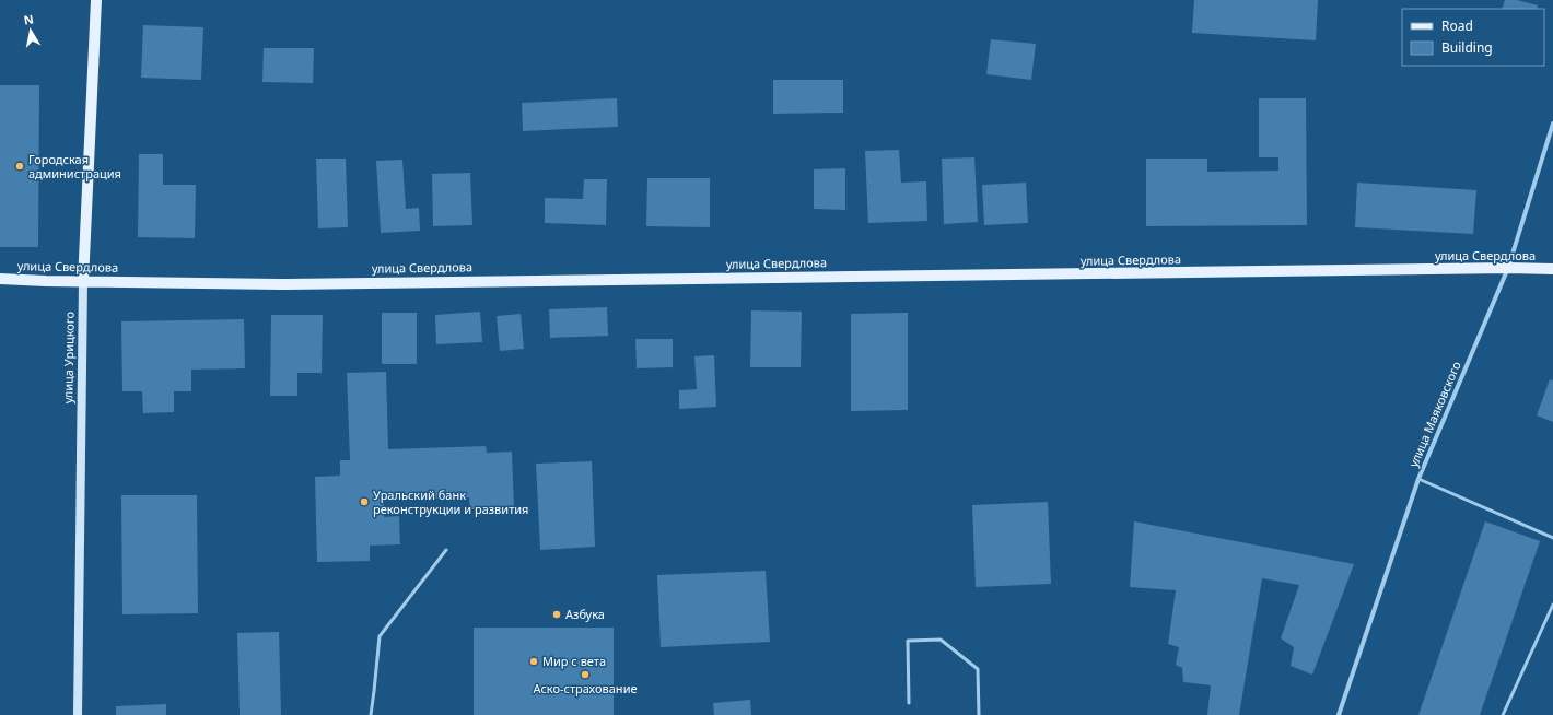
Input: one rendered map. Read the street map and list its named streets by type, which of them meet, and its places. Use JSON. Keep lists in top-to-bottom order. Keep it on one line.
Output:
{"streets":{"main road":["улица Свердлова","улица Урицкого"],"street":["улица Маяковского"]},"crossings":[["улица Свердлова","улица Урицкого"],["улица Свердлова","улица Маяковского"]],"places":["Городская администрация","Уральский банк реконструкции и развития","Азбука","Мир с вета","Аско-страхование"],"legend":["Road","Building"],"north":"top"}
